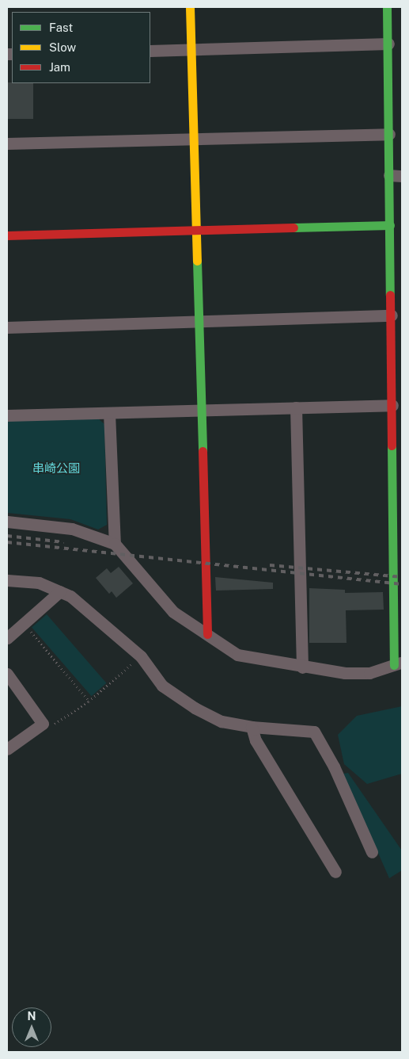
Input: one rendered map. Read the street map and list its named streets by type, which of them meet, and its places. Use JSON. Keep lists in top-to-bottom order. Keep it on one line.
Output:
{"parks":["串崎公園"],"legend":["Fast","Slow","Jam"],"north":"top"}
